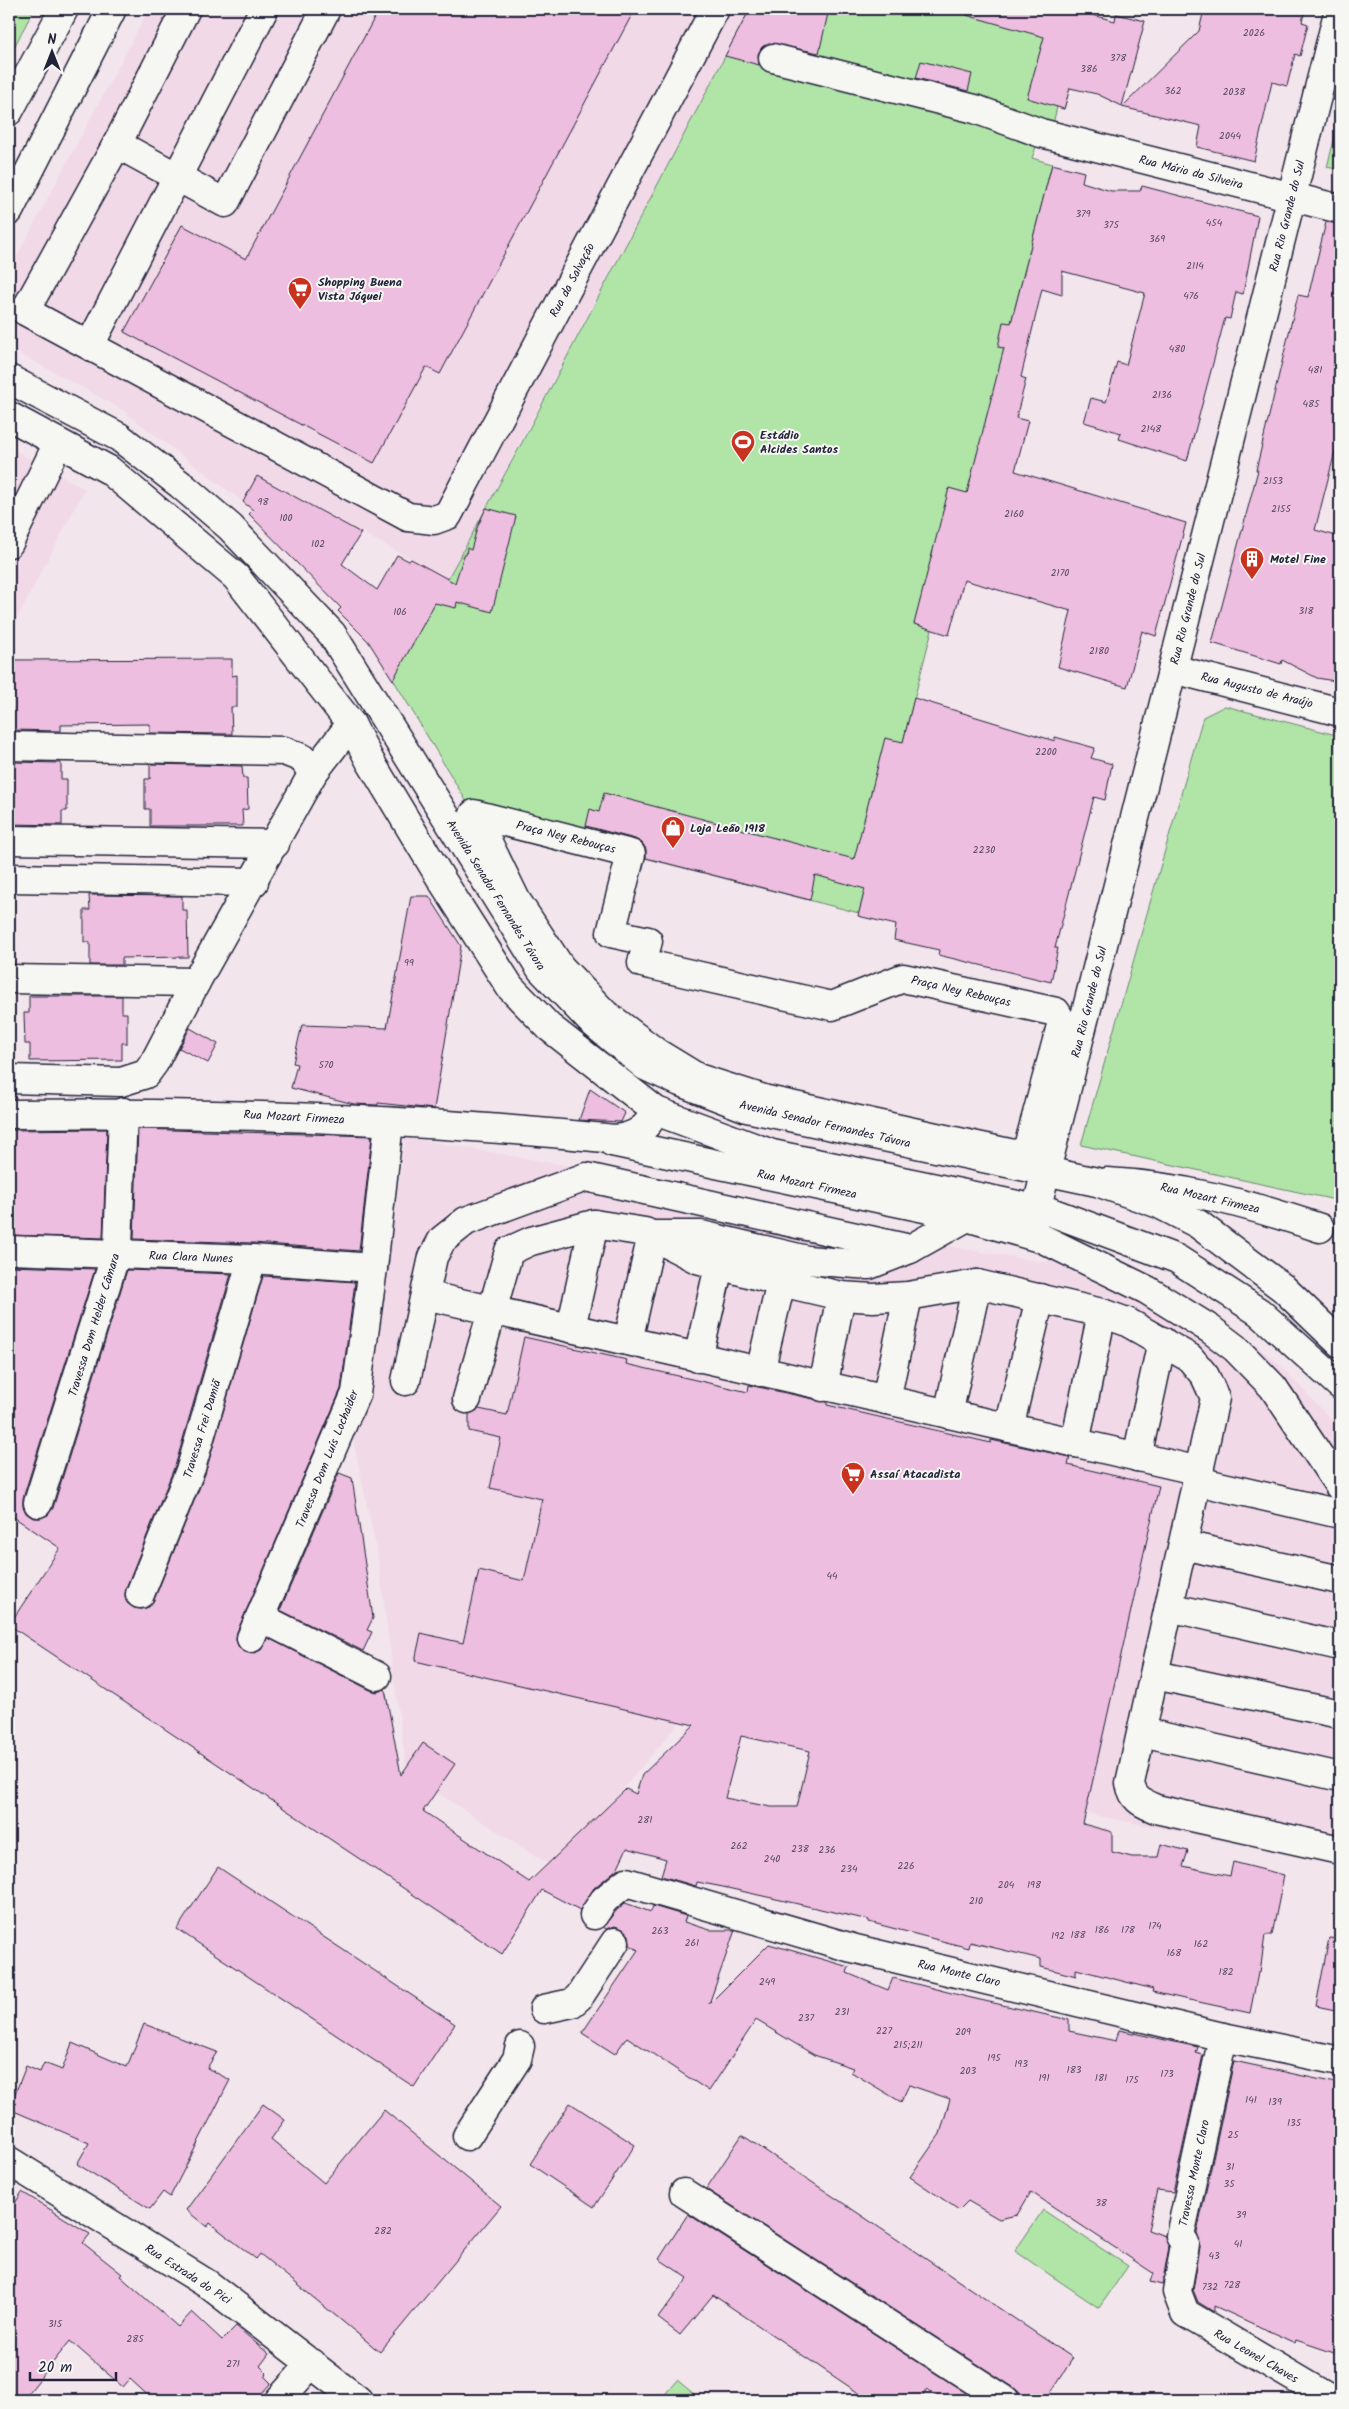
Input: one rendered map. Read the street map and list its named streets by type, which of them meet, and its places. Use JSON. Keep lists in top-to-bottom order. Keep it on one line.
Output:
{"streets":{"street":["Rua Mário da Silveira","Rua Rio Grande do Sul","Rua da Salvação","Rua Augusto de Araújo","Praça Ney Rebouças","Avenida Senador Fernandes Távora","Rua Mozart Firmeza","Rua Clara Nunes","Travessa Dom Helder Câmara","Travessa Frei Damiã","Travessa Dom Luís Lochaider","Rua Monte Claro","Travessa Monte Claro","Rua Estrada do Pici","Rua Leonel Chaves"]},"crossings":[["Rua Mário da Silveira","Rua Rio Grande do Sul"],["Rua Rio Grande do Sul","Rua Augusto de Araújo"],["Rua Rio Grande do Sul","Avenida Senador Fernandes Távora"],["Rua Rio Grande do Sul","Rua Mozart Firmeza"],["Avenida Senador Fernandes Távora","Rua Mozart Firmeza"],["Rua Mozart Firmeza","Travessa Dom Helder Câmara"],["Rua Mozart Firmeza","Travessa Dom Luís Lochaider"],["Rua Clara Nunes","Travessa Dom Helder Câmara"],["Rua Clara Nunes","Travessa Frei Damiã"],["Rua Clara Nunes","Travessa Dom Luís Lochaider"],["Rua Monte Claro","Travessa Monte Claro"],["Travessa Monte Claro","Rua Leonel Chaves"]],"places":{"supermarket":["Shopping Buena Vista Jóquei","Assaí Atacadista"],"sports":["Estádio Alcides Santos"],"building":["Motel Fine"],"shop":["Loja Leão 1918"]},"house_numbers":["2026","378","386","362","2038","2044","379","454","375","369","2114","476","480","481","2136","485","2148","2153","98","2155","2160","100","102","2170","318","106","2180","2200","2230","99","570","44","281","262","238","236","240","226","234","204","198","210","174","186","178","263","188","192","261","162","168","182","249","231","237","227","209","215;211","195","193","183","203","173","191","181","175","141","139","135","25","31","35","38","39","282","41","43","728","732","315","285","271"],"scale_bar":"20 m","north":"top"}
